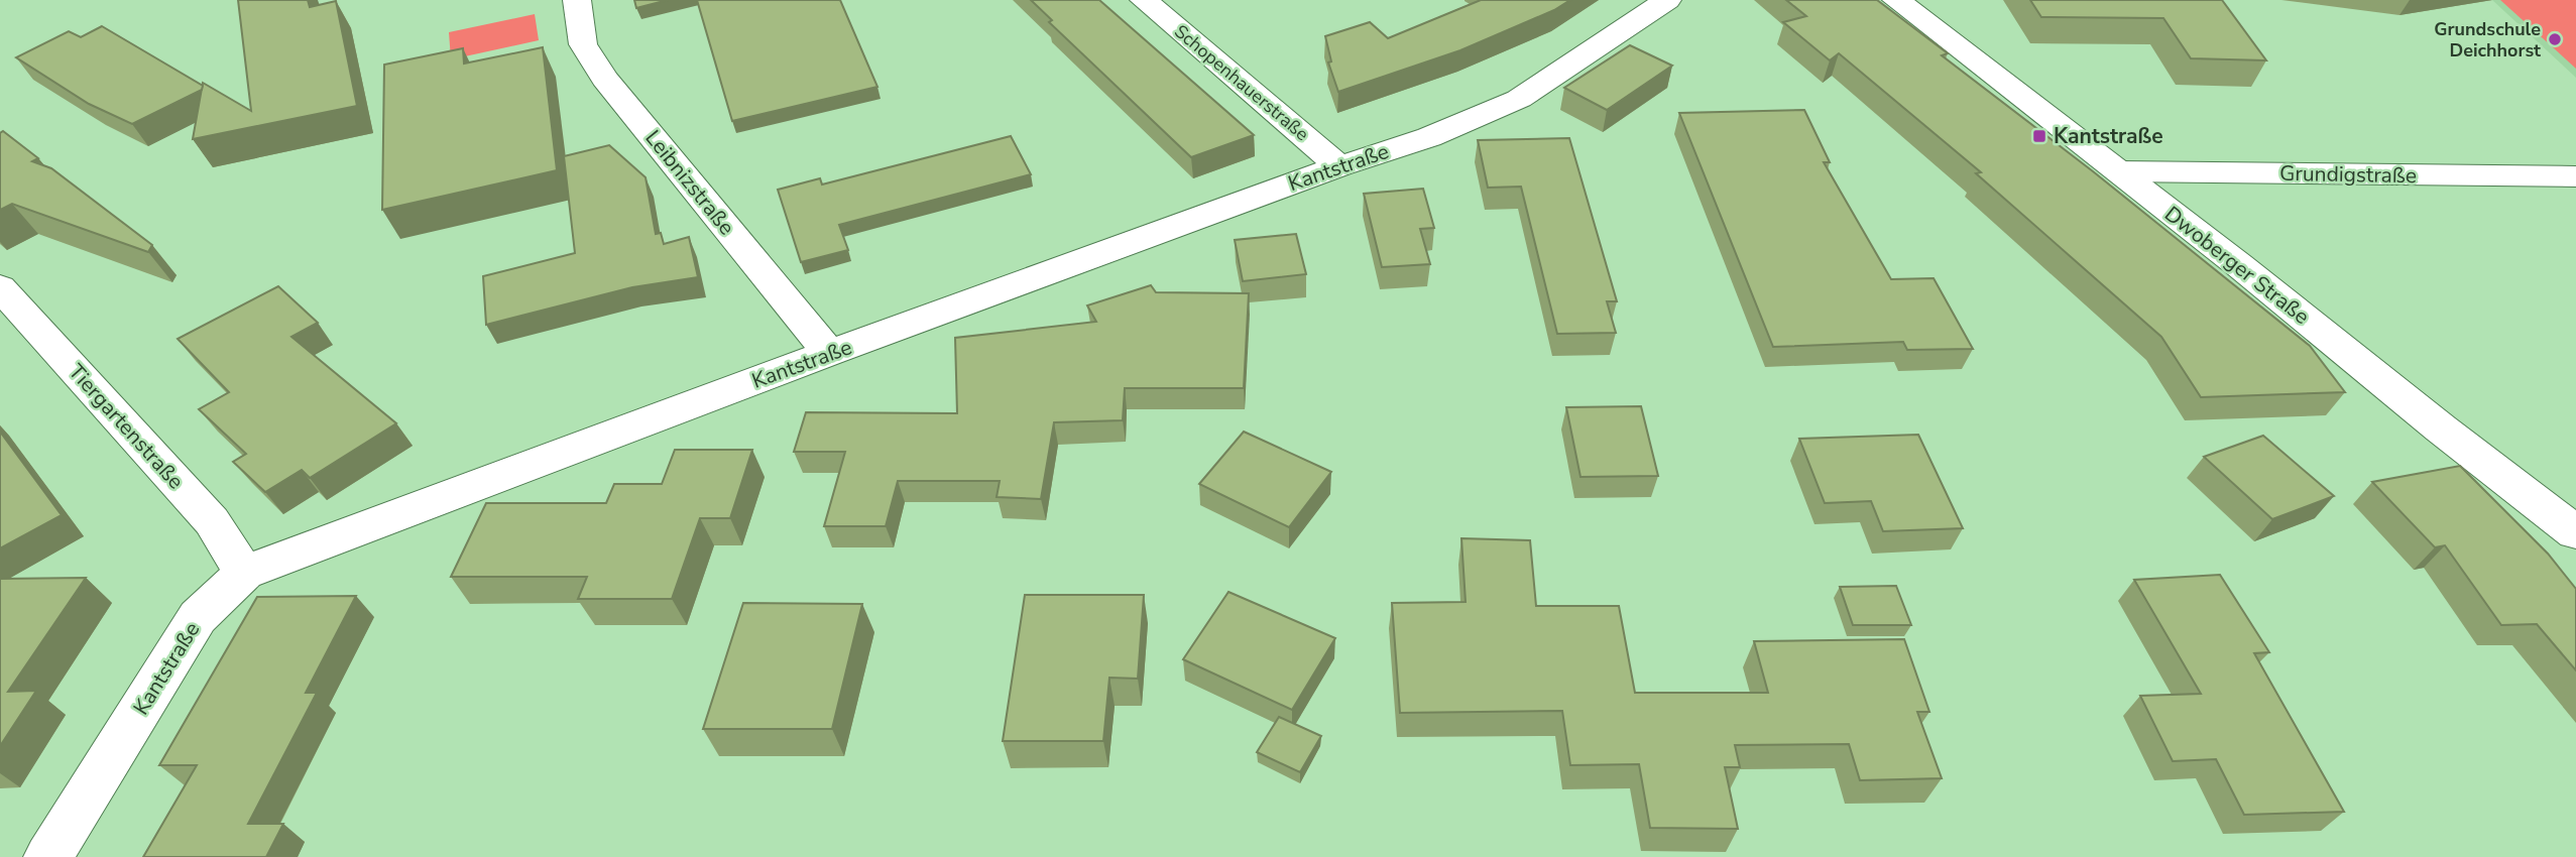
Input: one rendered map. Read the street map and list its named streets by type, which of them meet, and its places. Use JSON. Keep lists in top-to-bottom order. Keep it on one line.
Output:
{"streets":{"street":["Schopenhauerstraße","Kantstraße","Grundigstraße","Leibnizstraße","Dwoberger Straße","Tiergartenstraße"]},"crossings":[["Schopenhauerstraße","Kantstraße"],["Kantstraße","Leibnizstraße"],["Kantstraße","Tiergartenstraße"],["Grundigstraße","Dwoberger Straße"]],"places":{"other":["Grundschule Deichhorst"],"transit":["Kantstraße"]}}
